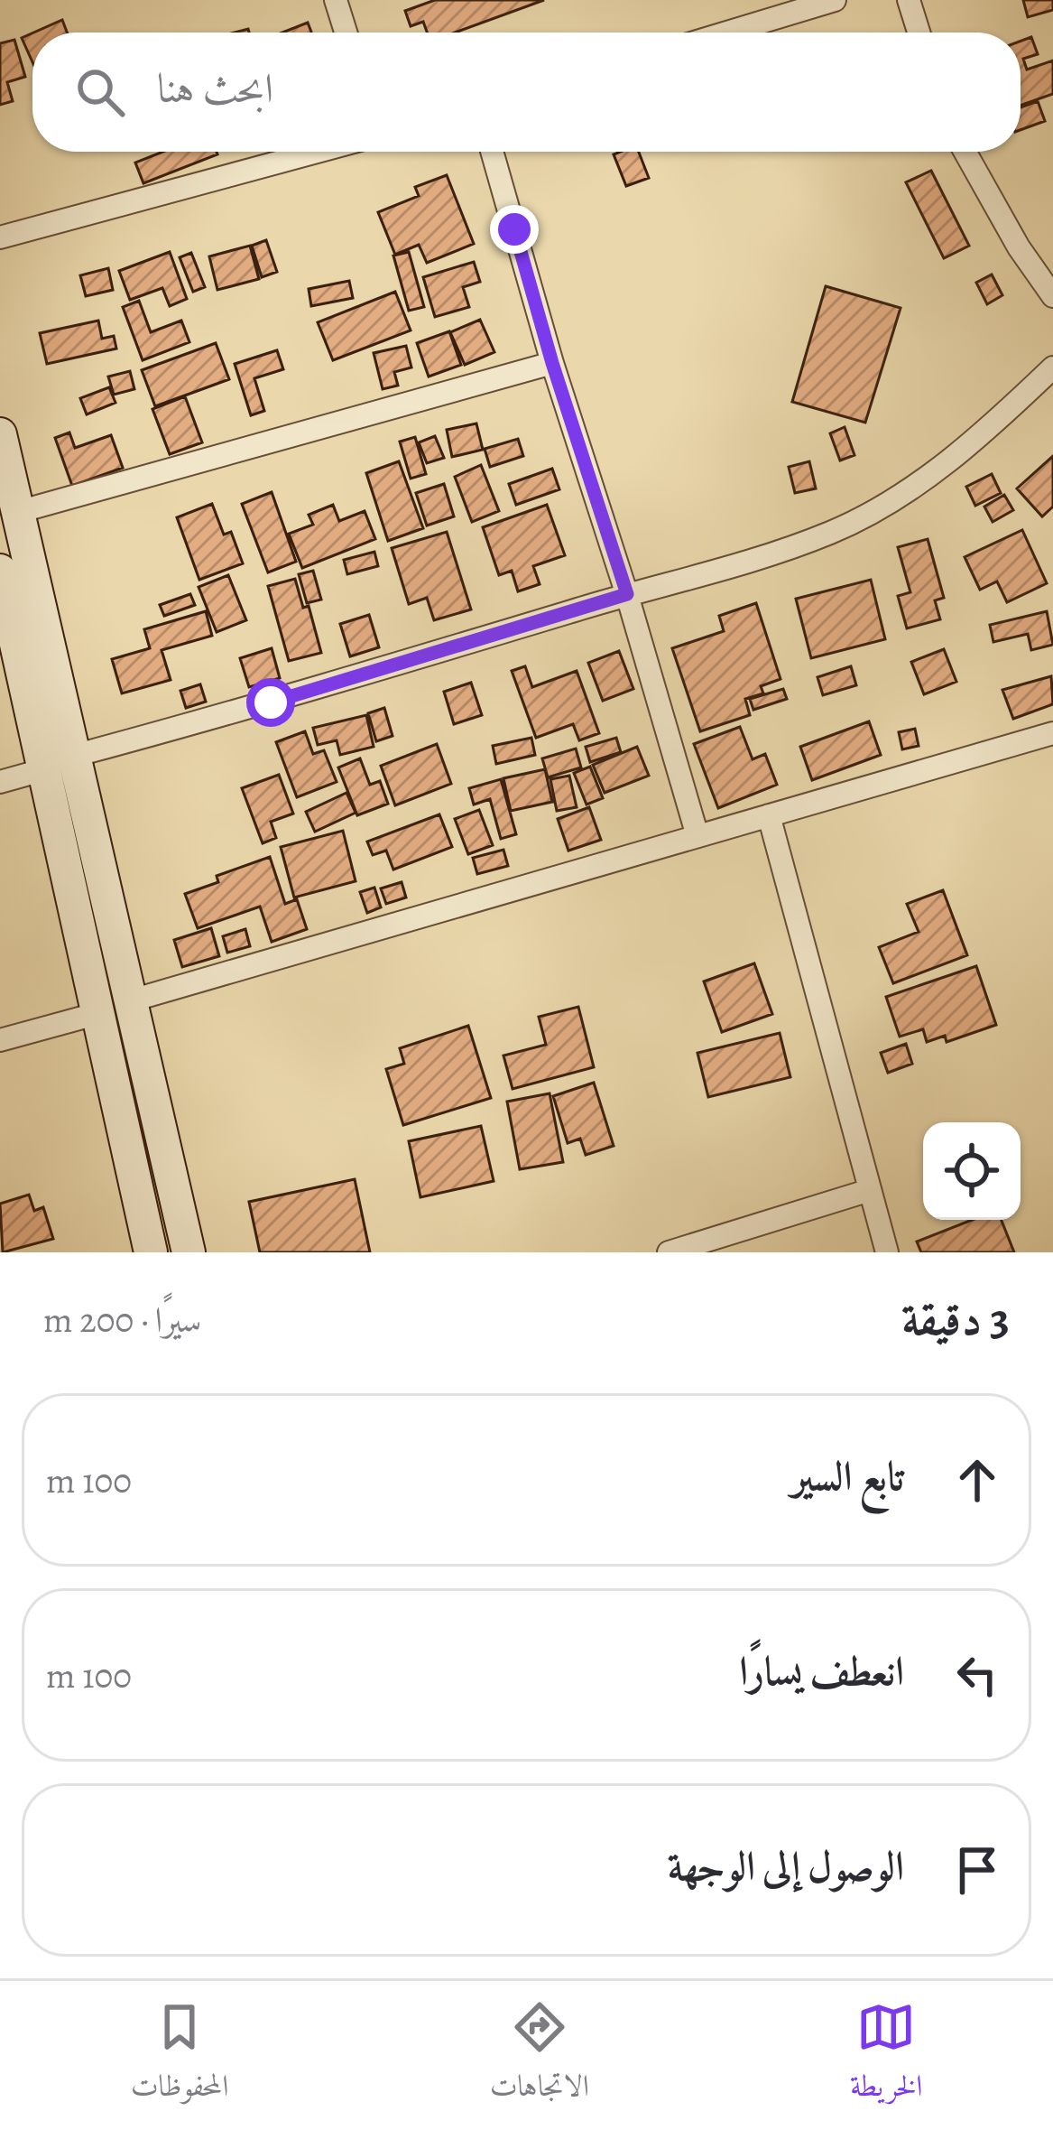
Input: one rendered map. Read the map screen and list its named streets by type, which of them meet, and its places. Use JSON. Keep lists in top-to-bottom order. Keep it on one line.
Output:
{"page":{"search":"ابحث هنا","heading":["3 دقيقة","سيرًا · 200 m"],"list":[["تابع السير","100 m"],["انعطف يسارًا","100 m"],"الوصول إلى الوجهة"],"nav":["الخريطة","الاتجاهات","المحفوظات"]}}
